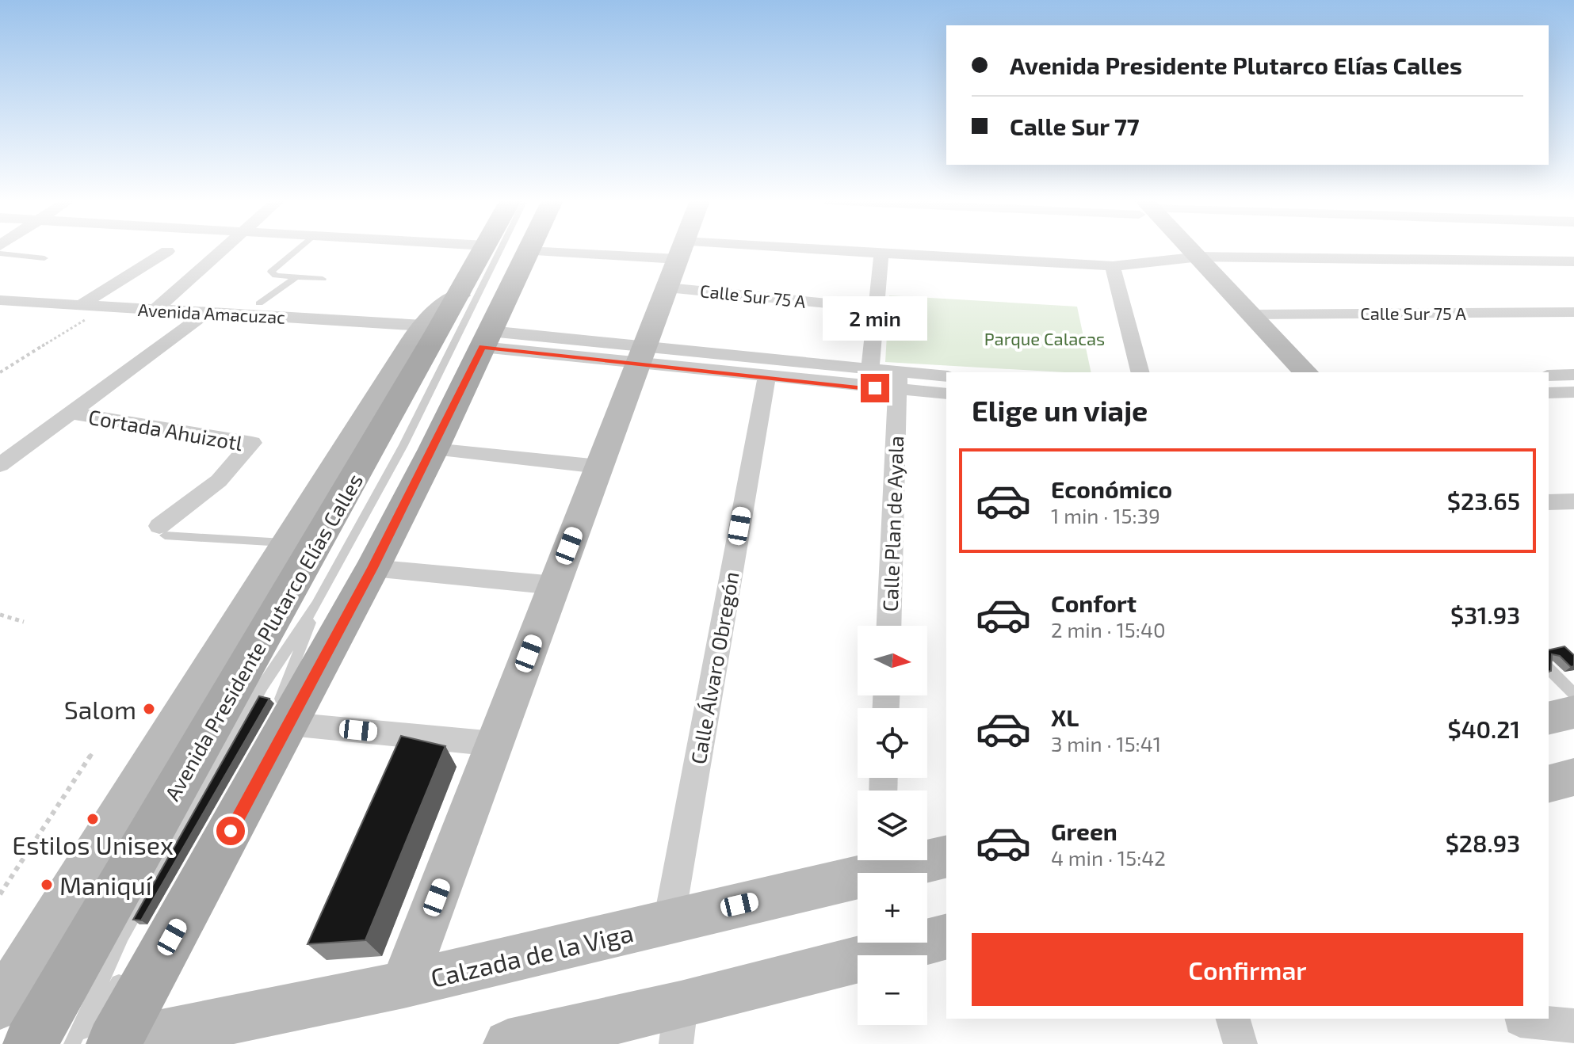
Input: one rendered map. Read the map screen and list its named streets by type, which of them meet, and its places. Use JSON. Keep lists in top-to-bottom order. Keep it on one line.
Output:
{"streets":{"main road":["Avenida Presidente Plutarco Elías Calles"],"street":["Calle Sur 75 A","Avenida Amacuzac","Cortada Ahuizotl","Calle Plan de Ayala","Calle Álvaro Obregón","Calzada de la Viga"]},"crossings":[["Avenida Amacuzac","Avenida Presidente Plutarco Elías Calles"],["Calle Álvaro Obregón","Calzada de la Viga"]],"parks":["Parque Calacas"],"places":["Salom","Estilos Unisex","Maniquí"],"north":"right","page":{"banner":["Avenida Presidente Plutarco Elías Calles","Calle Sur 77"],"bubble":"2 min","heading":"Elige un viaje","list":[{"name":"Económico","note":"1 min · 15:39","value":"$23.65"},{"name":"Confort","note":"2 min · 15:40","value":"$31.93"},{"name":"XL","note":"3 min · 15:41","value":"$40.21"},{"name":"Green","note":"4 min · 15:42","value":"$28.93"}],"map_buttons":["+","−"],"buttons":"Confirmar"}}
